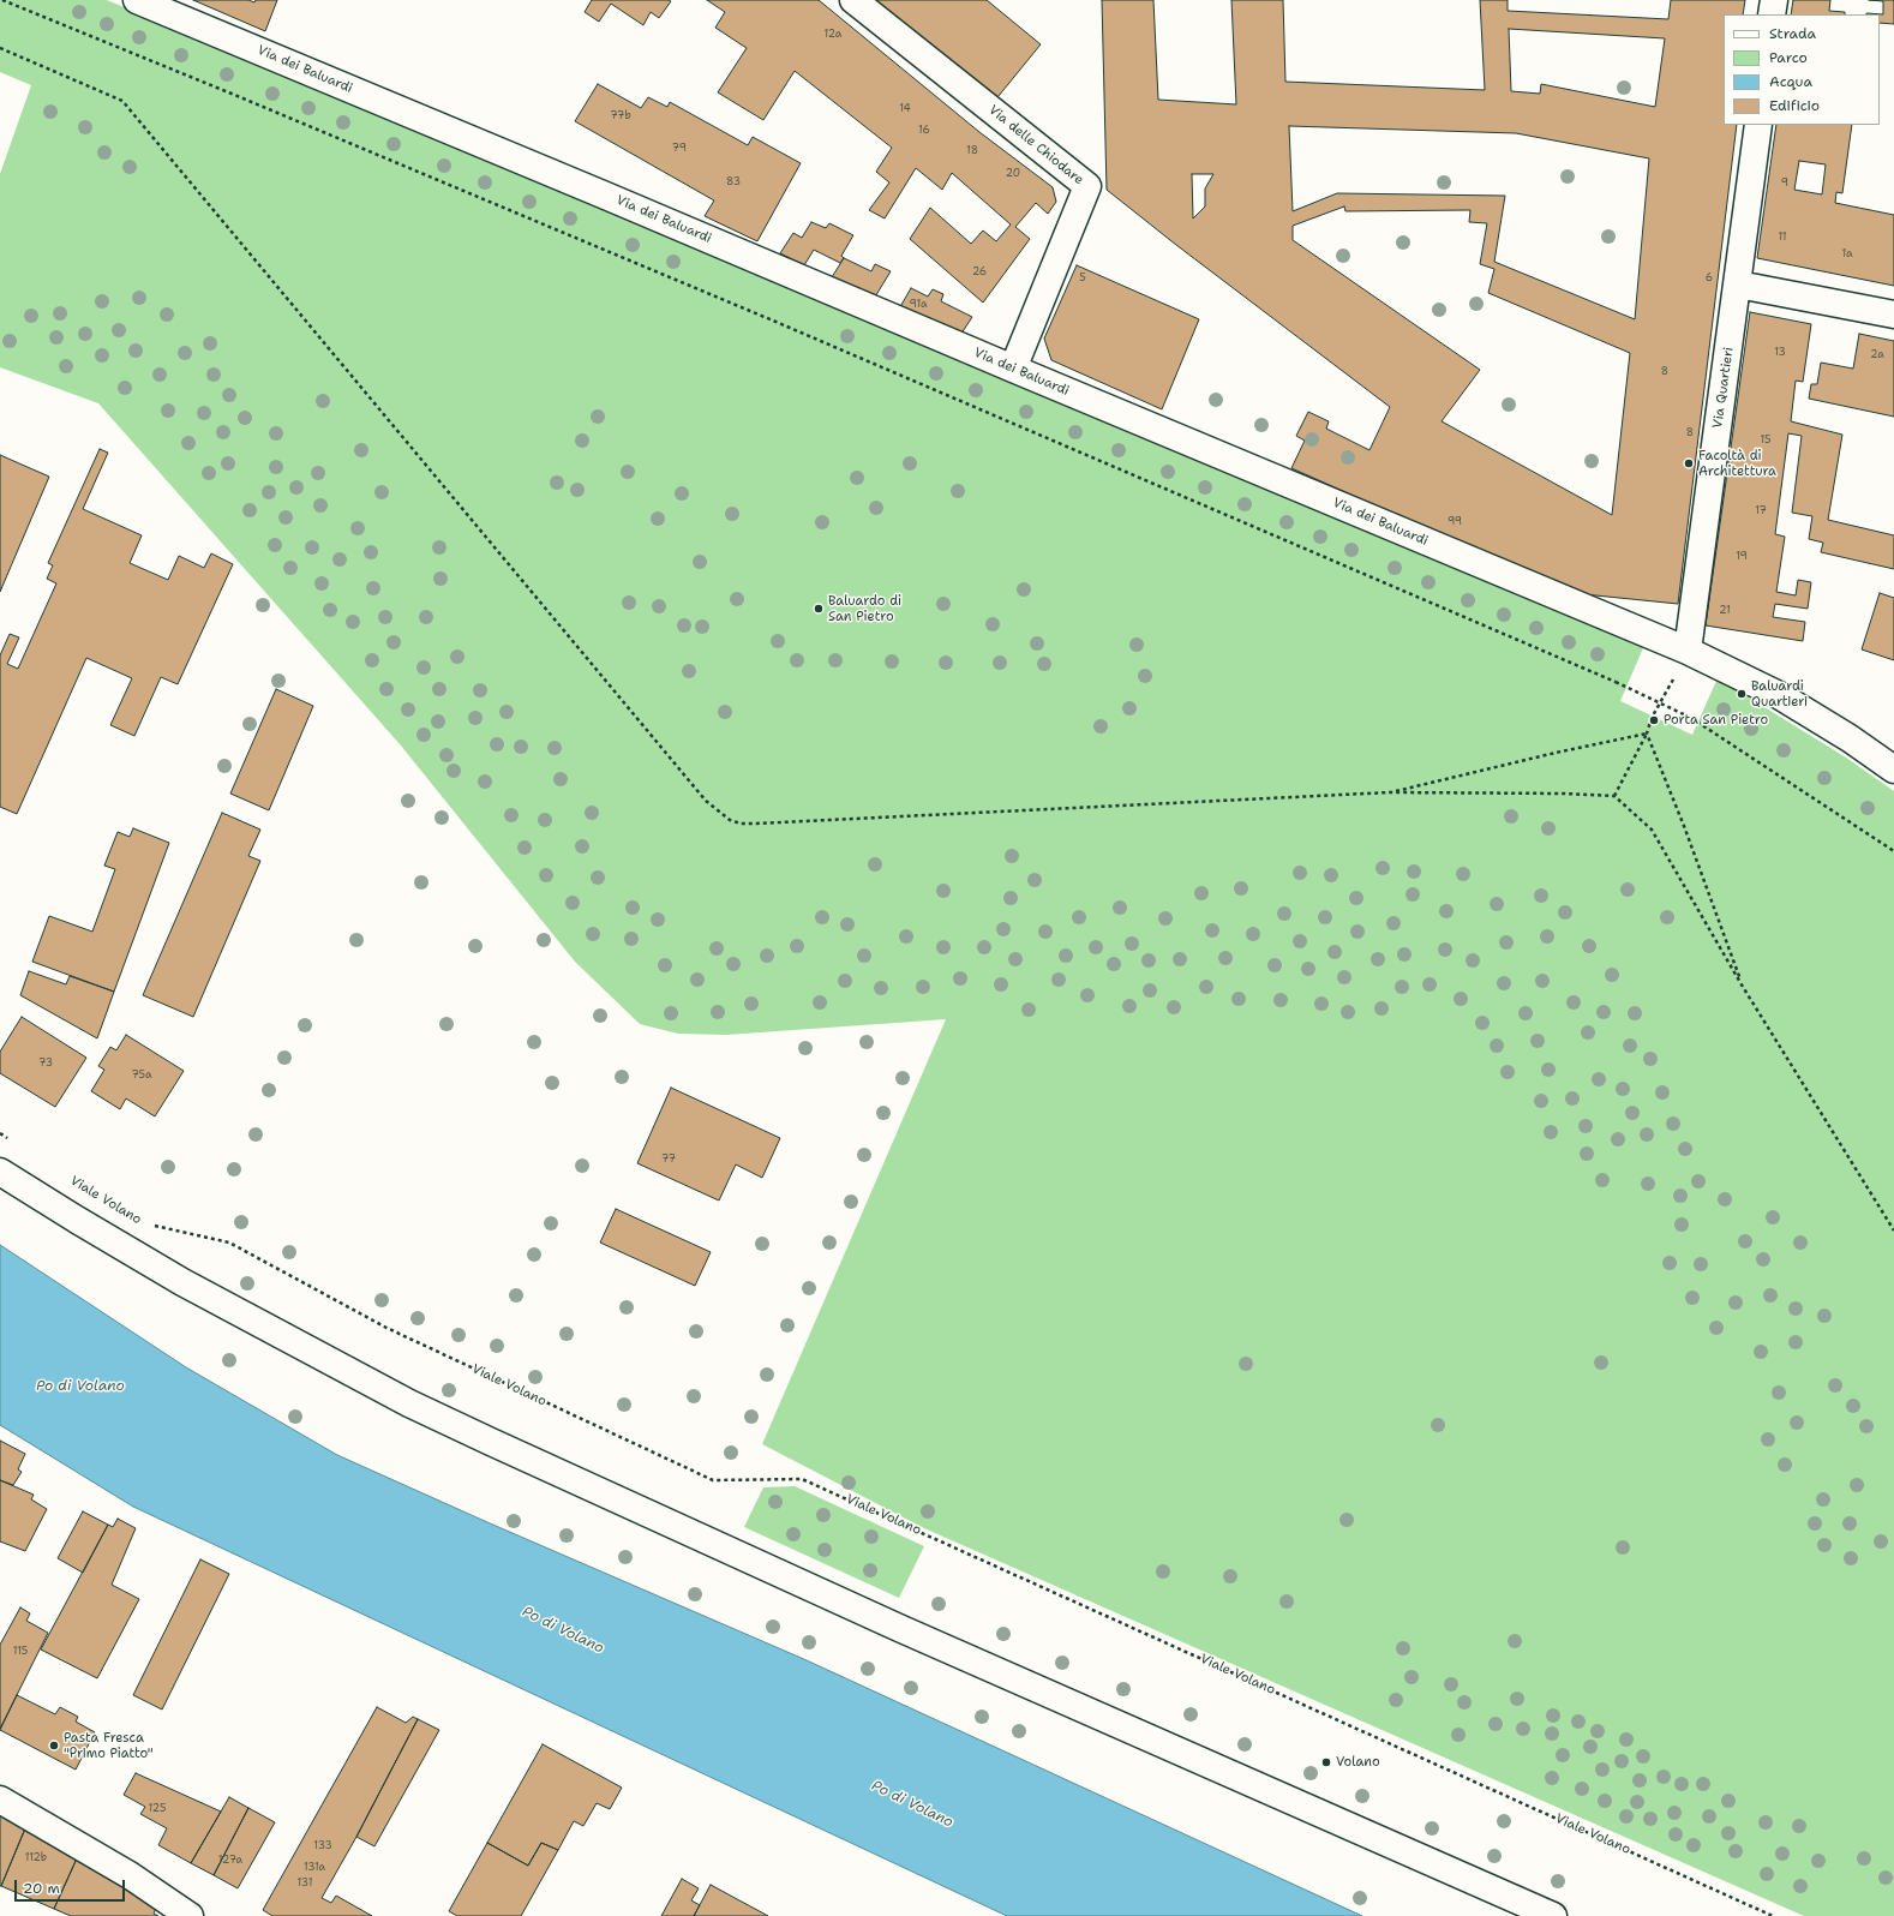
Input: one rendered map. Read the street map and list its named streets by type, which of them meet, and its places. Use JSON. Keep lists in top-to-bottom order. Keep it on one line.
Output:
{"streets":{"street":["Via dei Baluardi","Via delle Chiodare","Via Quartieri"],"path":["Viale Volano"]},"crossings":[["Via dei Baluardi","Via delle Chiodare"],["Via dei Baluardi","Via Quartieri"]],"water":["Po di Volano"],"places":["Facoltà di Architettura","Baluardo di San Pietro","Baluardi Quartieri","Porta San Pietro","Pasta Fresca \"Primo Piatto\"","Volano"],"house_numbers":["12a","14","77b","16","79","18","20","83","9","11","1a","26","5","6","91a","13","2a","8","8","15","17","99","19","21","73","75a","77","115","125","133","112b","127a","131a","131"],"legend":["Strada","Parco","Acqua","Edificio"],"scale_bar":"20 m"}
